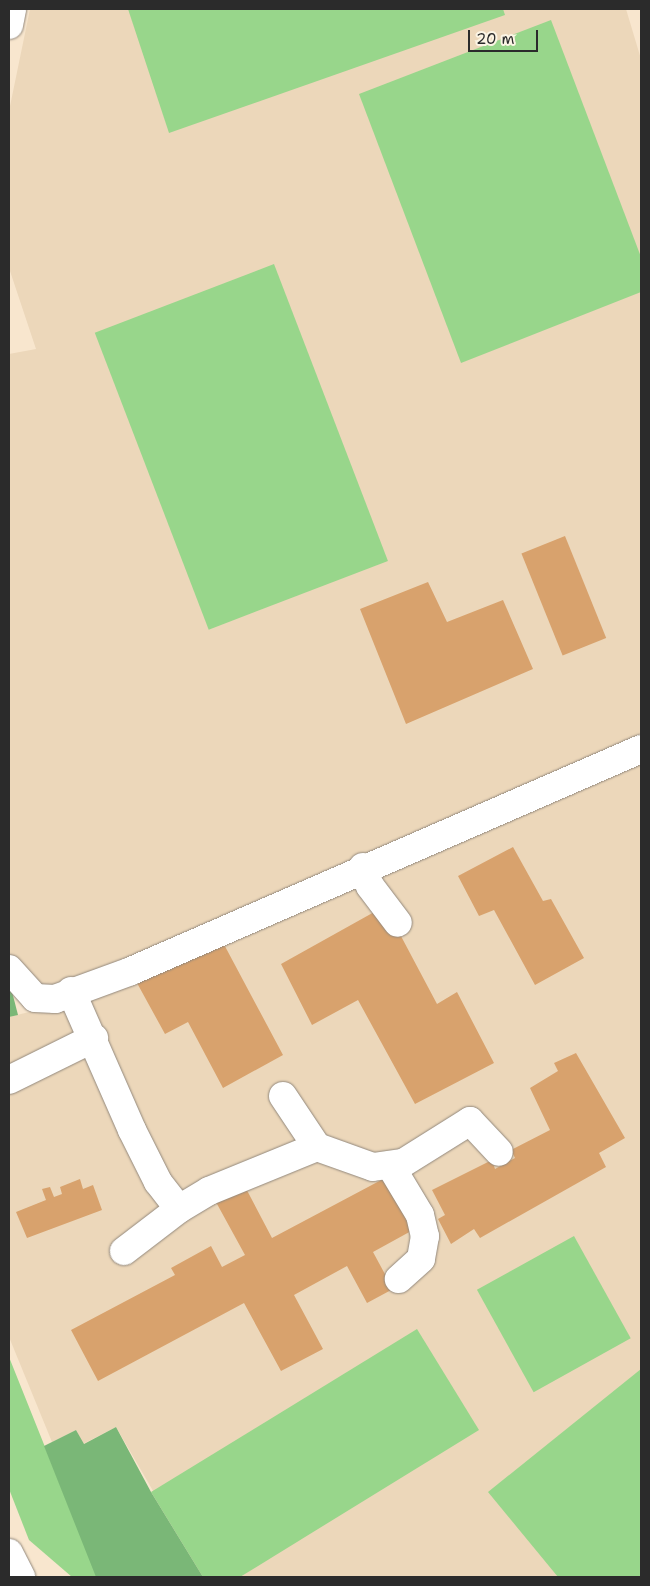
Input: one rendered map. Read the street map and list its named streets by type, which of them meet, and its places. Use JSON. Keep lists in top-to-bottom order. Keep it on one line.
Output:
{"scale_bar":"20 m"}
